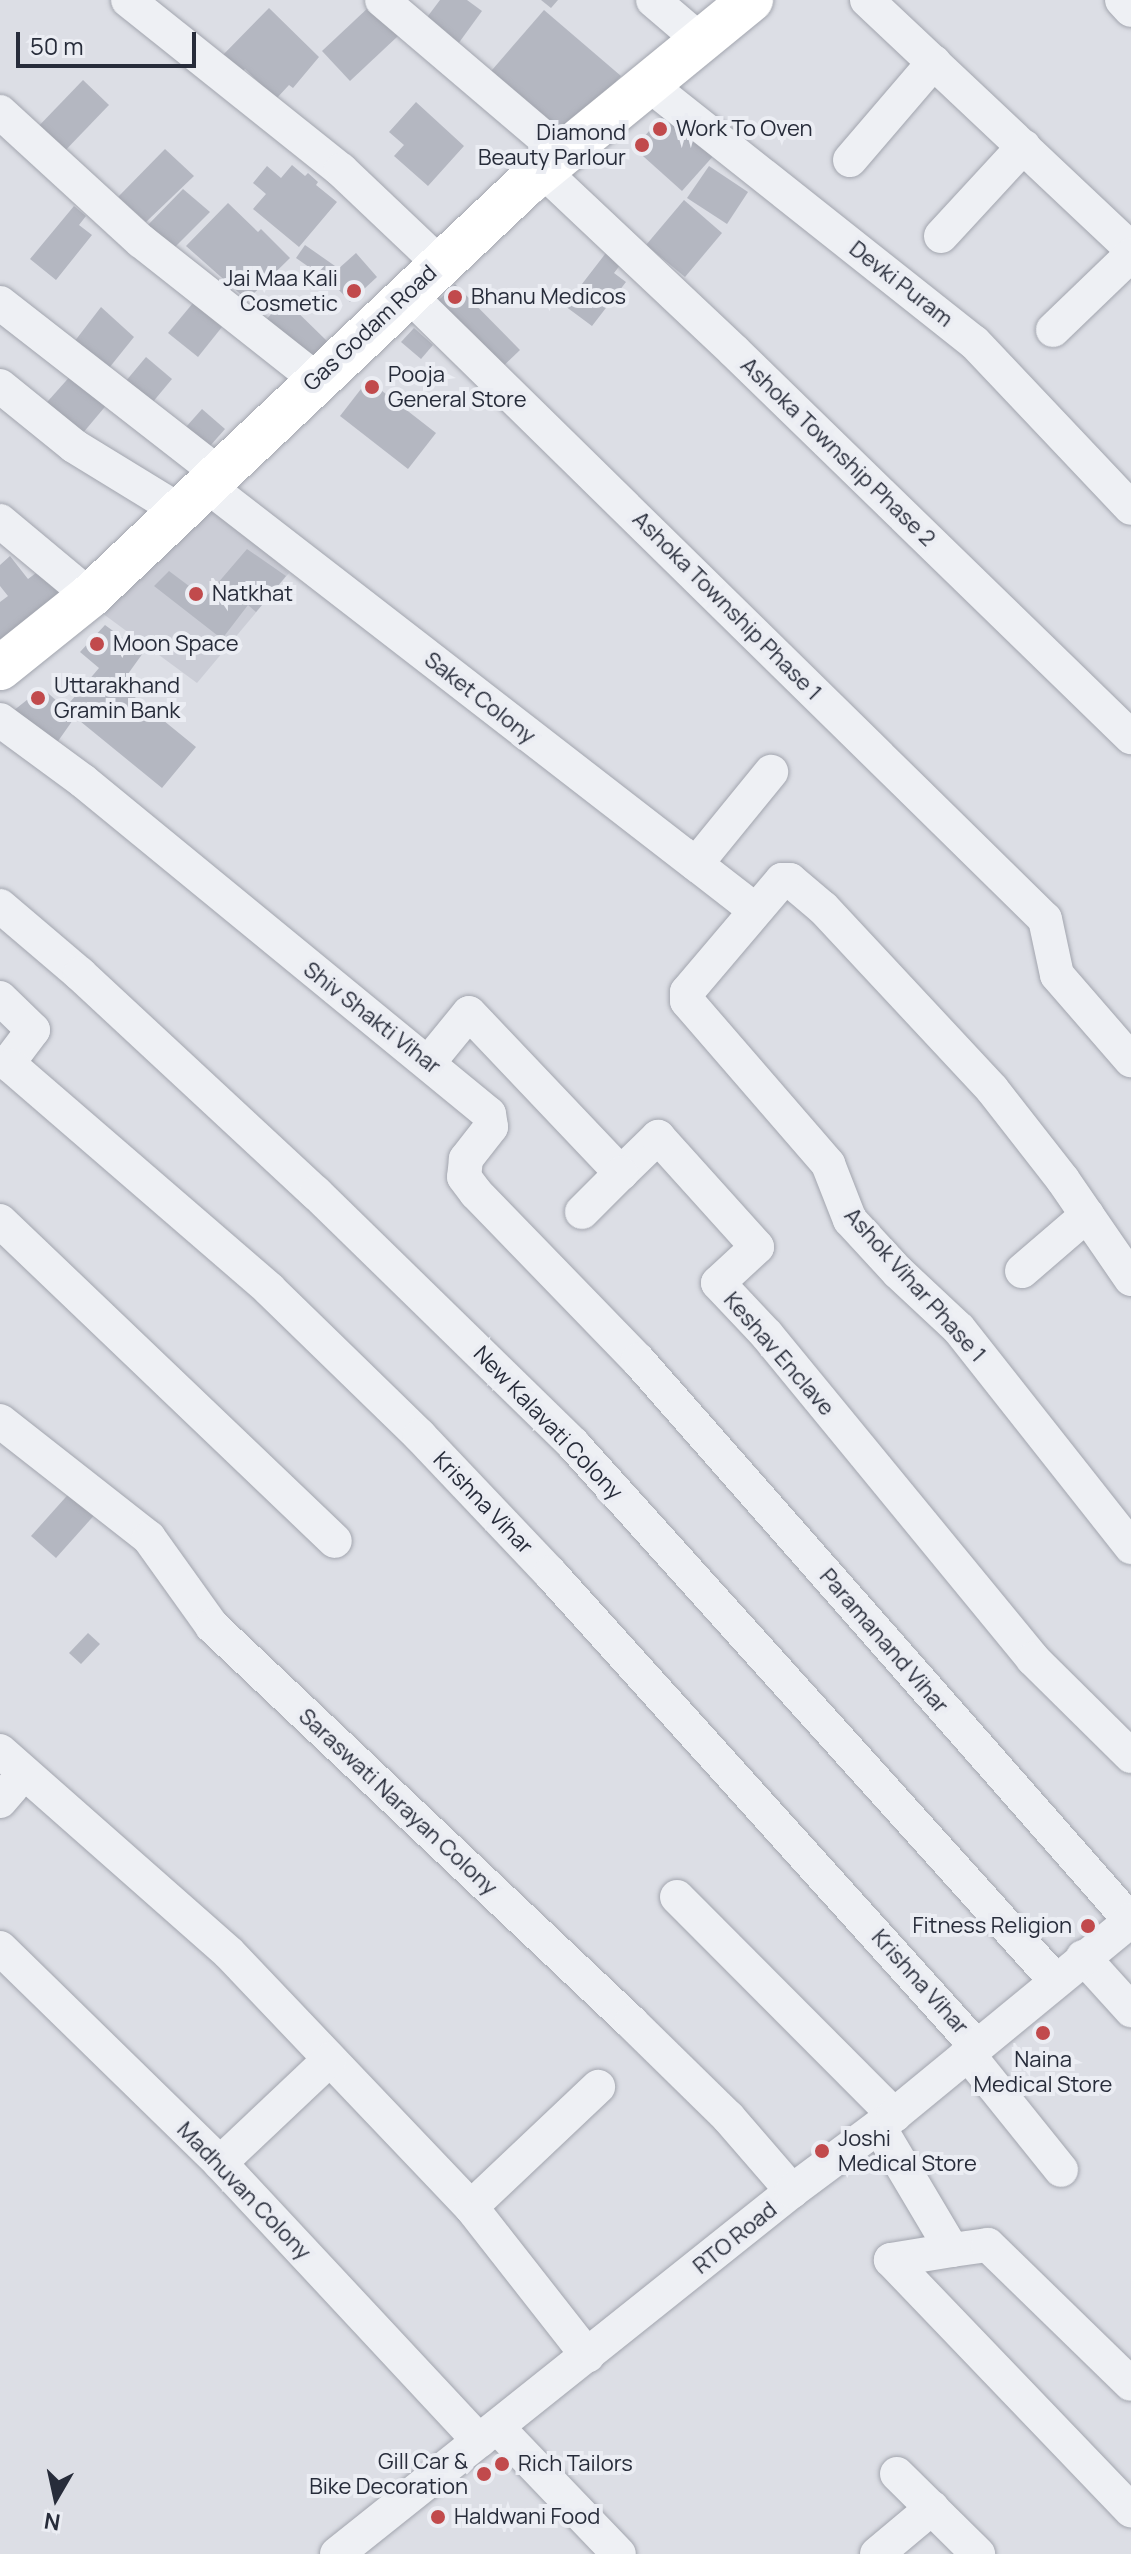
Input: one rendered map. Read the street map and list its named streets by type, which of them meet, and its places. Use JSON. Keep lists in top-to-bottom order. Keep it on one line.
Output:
{"streets":{"main road":["Gas Godam Road"],"street":["Devki Puram","Ashoka Township Phase 2","Ashoka Township Phase 1","Saket Colony","Shiv Shakti Vihar","Ashok Vihar Phase 1","Keshav Enclave","New Kalavati Colony","Krishna Vihar","Paramanand Vihar","Saraswati Narayan Colony","Madhuvan Colony","RTO Road"]},"crossings":[["Devki Puram","Gas Godam Road"],["Gas Godam Road","Ashoka Township Phase 2"],["Gas Godam Road","Ashoka Township Phase 1"],["Gas Godam Road","Saket Colony"],["Saket Colony","Ashok Vihar Phase 1"],["Shiv Shakti Vihar","Paramanand Vihar"],["New Kalavati Colony","RTO Road"],["Krishna Vihar","RTO Road"],["Paramanand Vihar","RTO Road"],["Saraswati Narayan Colony","RTO Road"],["Madhuvan Colony","RTO Road"]],"places":["Work To Oven","Diamond Beauty Parlour","Jai Maa Kali Cosmetic","Bhanu Medicos","Pooja General Store","Natkhat","Moon Space","Uttarakhand Gramin Bank","Fitness Religion","Naina Medical Store","Joshi Medical Store","Rich Tailors","Gill Car & Bike Decoration","Haldwani Food"],"scale_bar":"50 m","north":"bottom"}
